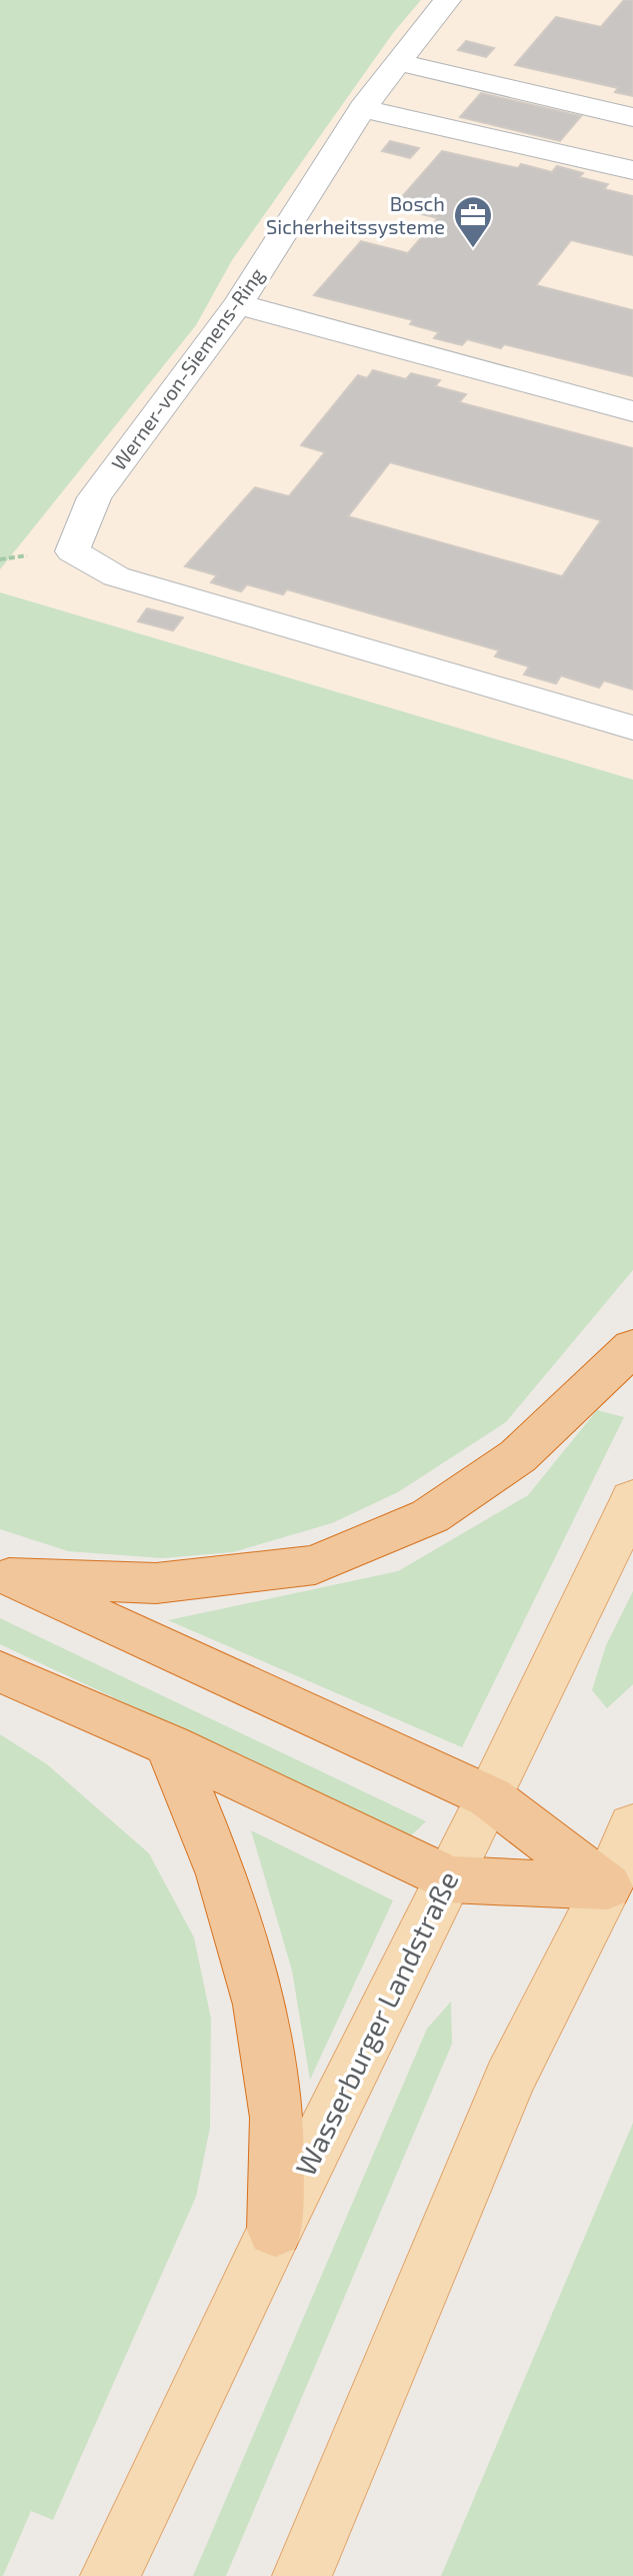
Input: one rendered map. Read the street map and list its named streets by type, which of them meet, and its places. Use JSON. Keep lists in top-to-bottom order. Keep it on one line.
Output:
{"streets":{"main road":["Wasserburger Landstraße"],"street":["Werner-von-Siemens-Ring"]},"places":{"office":["Bosch Sicherheitssysteme"]}}
